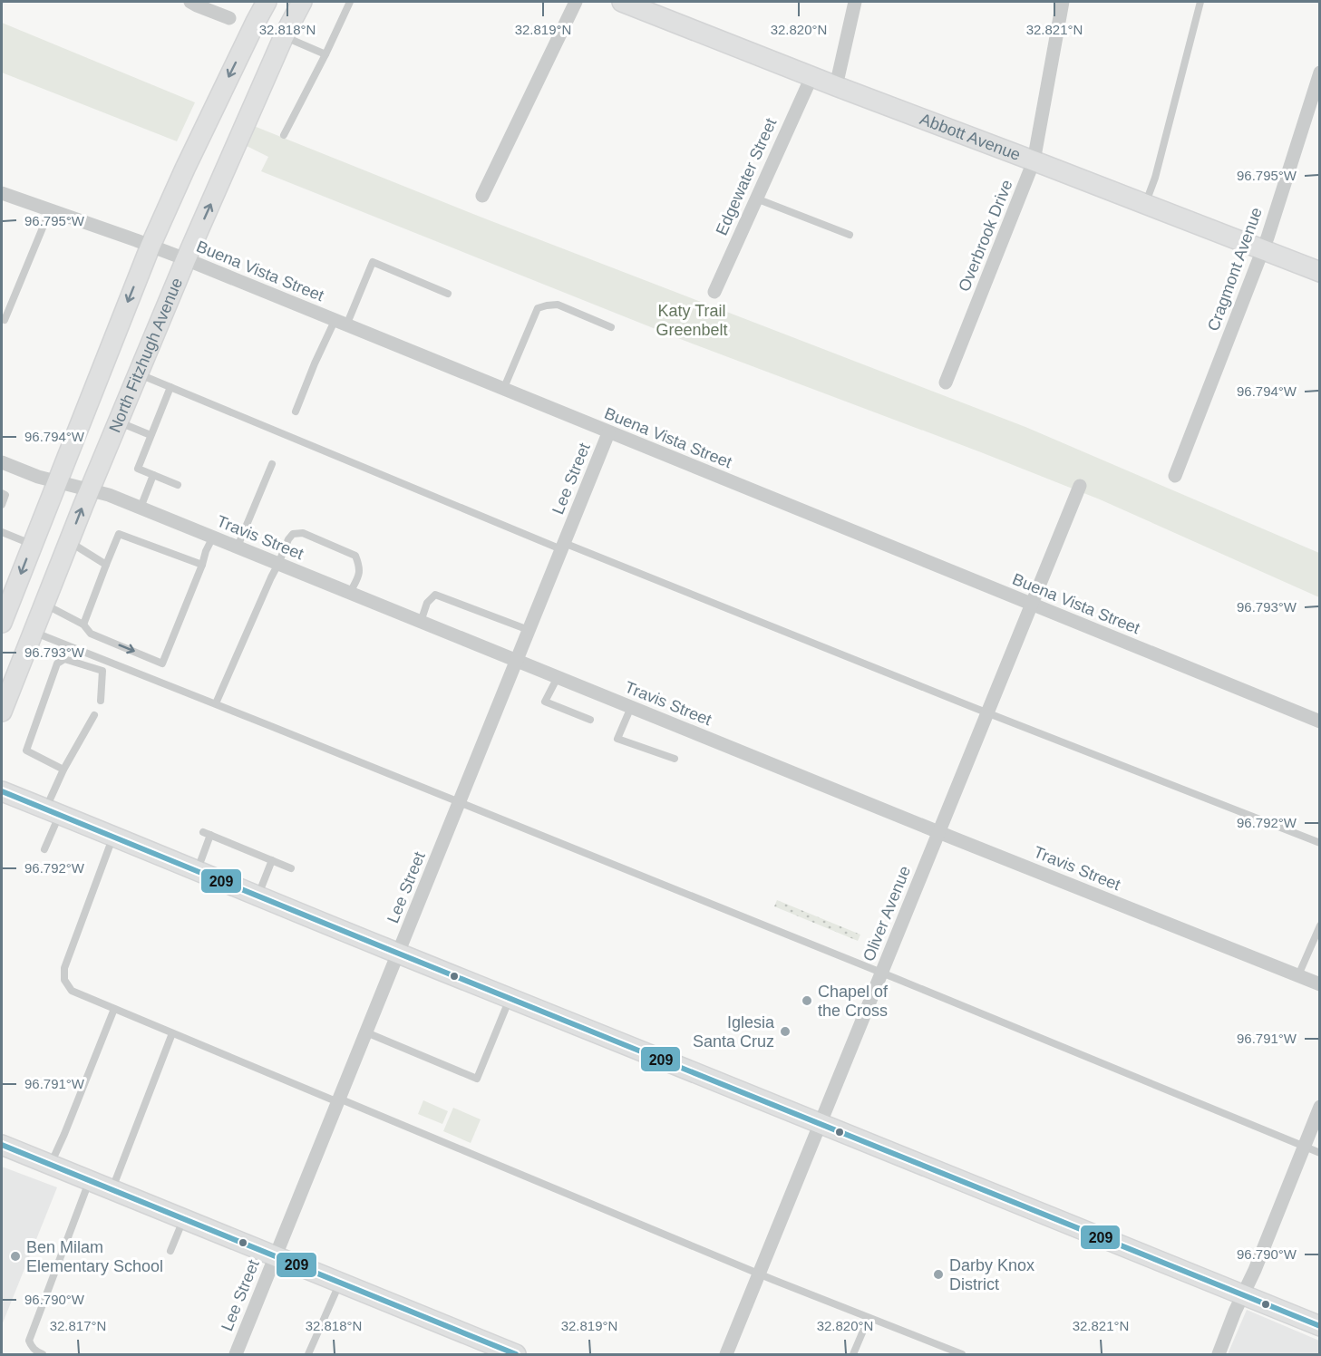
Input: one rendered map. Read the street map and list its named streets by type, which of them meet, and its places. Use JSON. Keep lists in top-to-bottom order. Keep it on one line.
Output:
{"streets":{"street":["Abbott Avenue","Edgewater Street","Overbrook Drive","Cragmont Avenue","Buena Vista Street","North Fitzhugh Avenue","Lee Street","Travis Street","Oliver Avenue"]},"crossings":[["Abbott Avenue","Edgewater Street"],["Abbott Avenue","Overbrook Drive"],["Abbott Avenue","Cragmont Avenue"],["Buena Vista Street","North Fitzhugh Avenue"],["Buena Vista Street","Lee Street"],["Buena Vista Street","Oliver Avenue"],["North Fitzhugh Avenue","Travis Street"],["Lee Street","Travis Street"],["Travis Street","Oliver Avenue"]],"parks":["Katy Trail Greenbelt"],"places":["Chapel of the Cross","Iglesia Santa Cruz","Ben Milam Elementary School","Darby Knox District"],"lines":["transit line 209"],"coordinates":["32.818°N","32.819°N","32.820°N","32.821°N","96.795°W","96.794°W","96.793°W","96.792°W","96.791°W","96.790°W","32.817°N"]}
